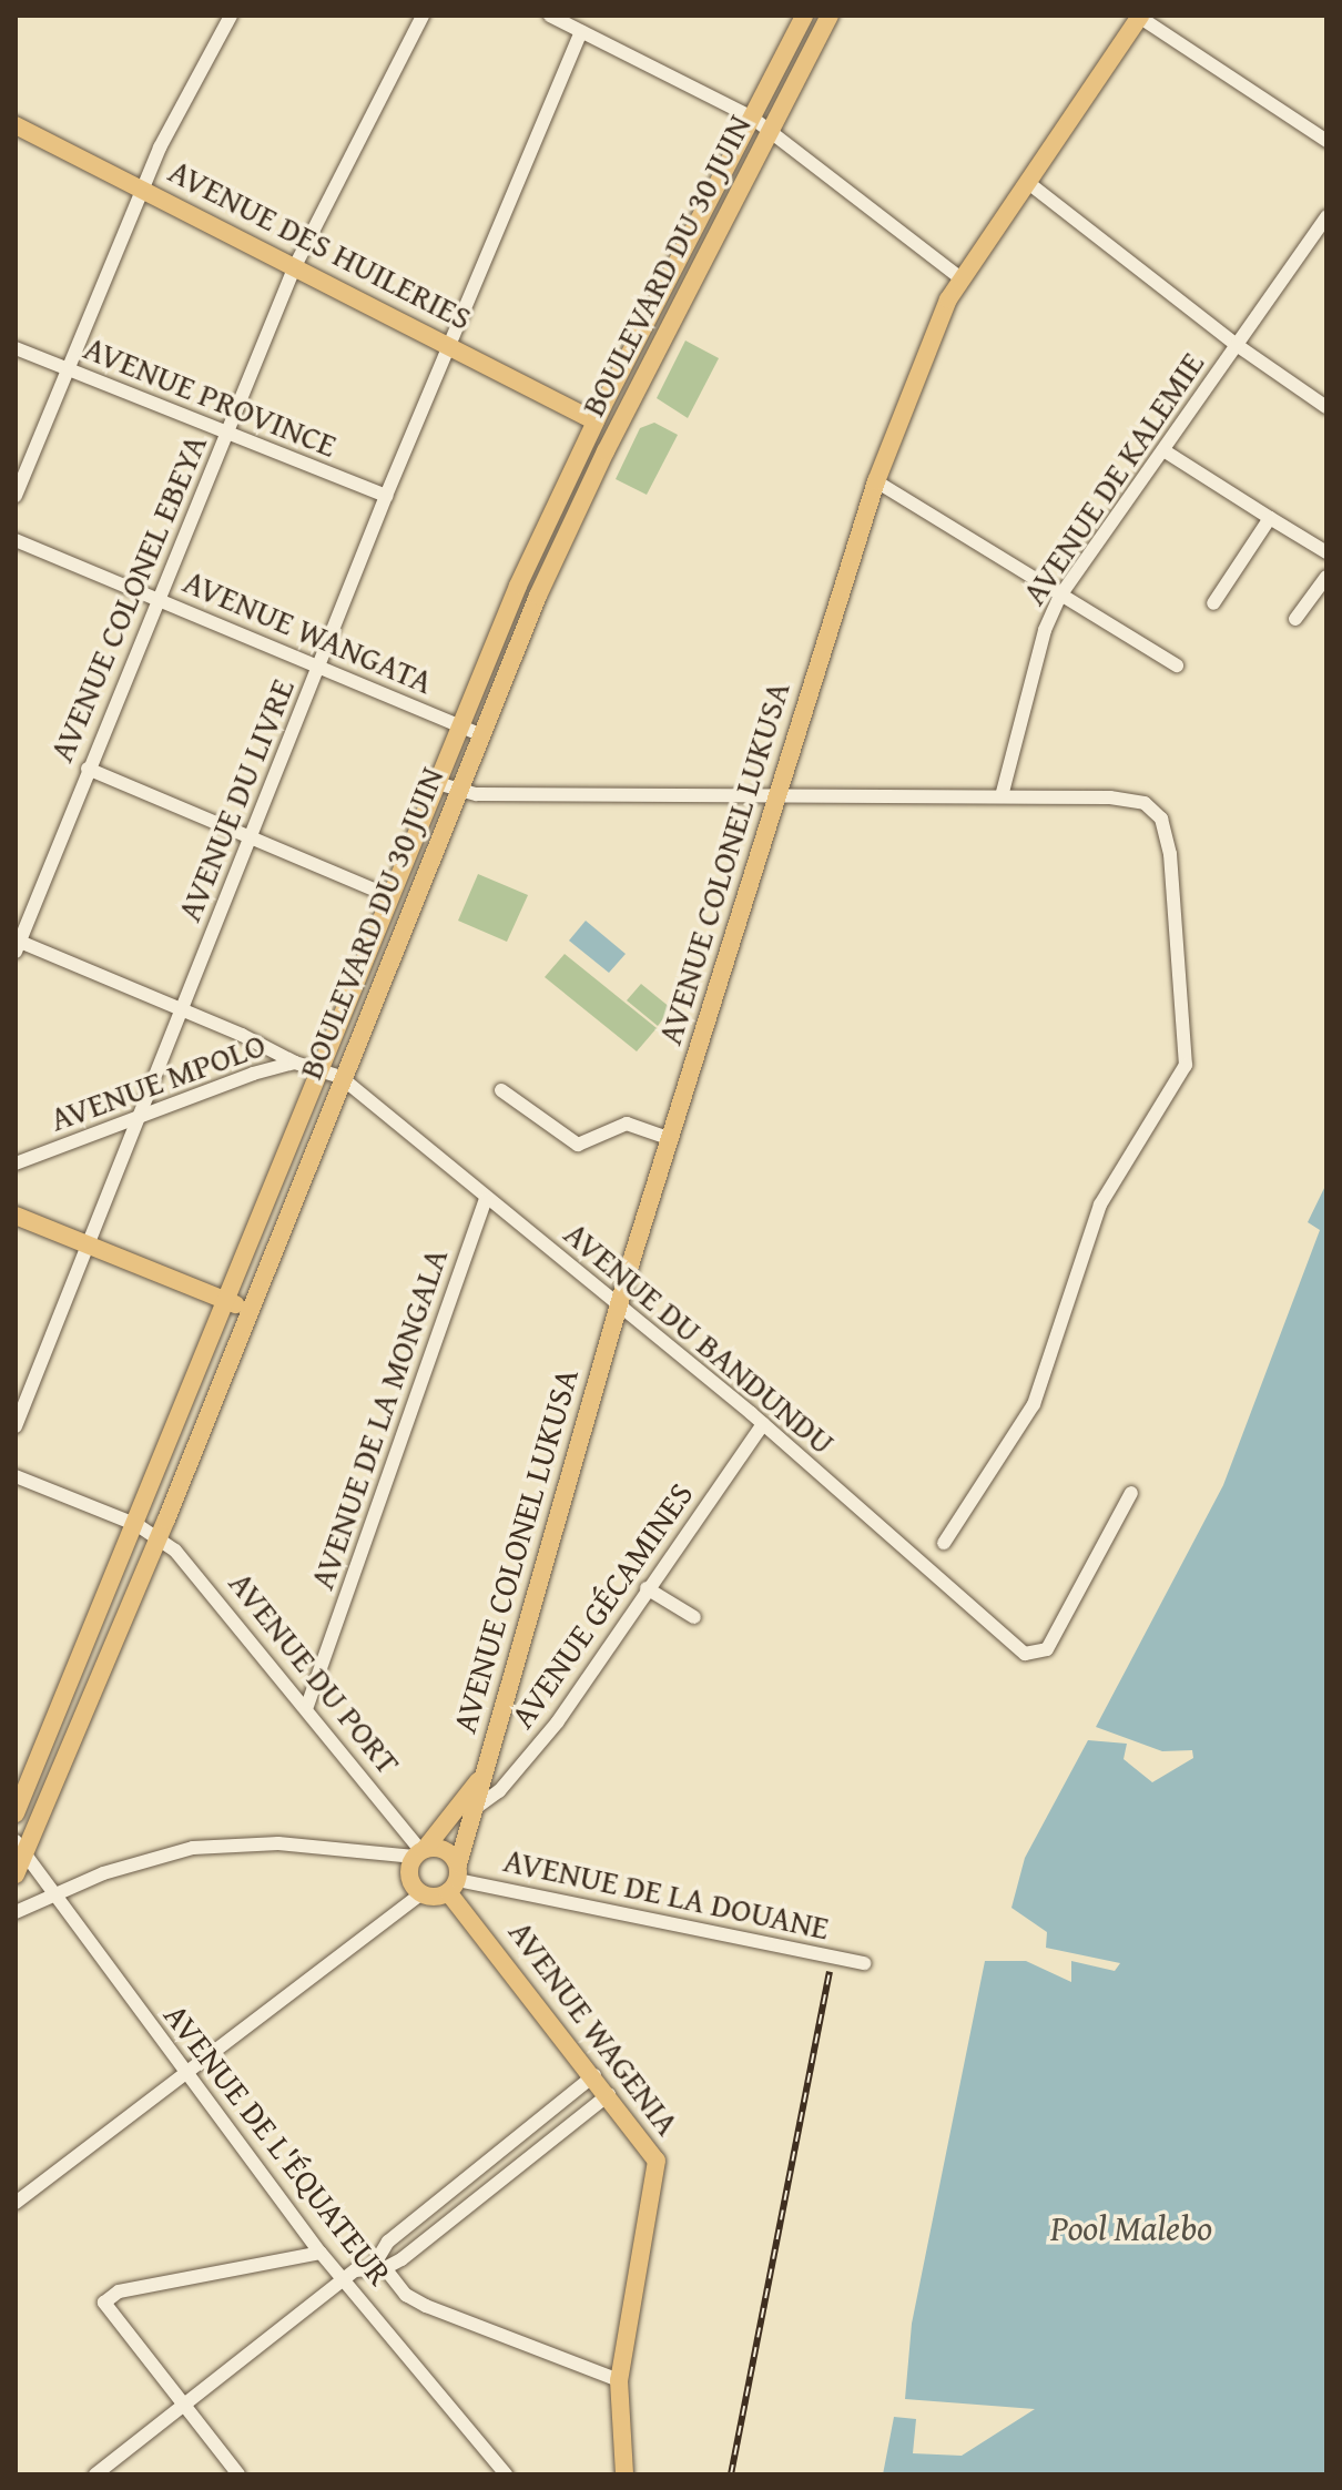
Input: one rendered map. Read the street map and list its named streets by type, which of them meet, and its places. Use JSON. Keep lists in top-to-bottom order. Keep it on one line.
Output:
{"streets":{"main road":["AVENUE DES HUILERIES","BOULEVARD DU 30 JUIN","AVENUE COLONEL LUKUSA","AVENUE WAGENIA"],"street":["AVENUE PROVINCE","AVENUE DE KALEMIE","AVENUE COLONEL EBEYA","AVENUE WANGATA","AVENUE DU LIVRE","AVENUE MPOLO","AVENUE DU BANDUNDU","AVENUE DE LA MONGALA","AVENUE GÉCAMINES","AVENUE DU PORT","AVENUE DE LA DOUANE","AVENUE DE L'ÉQUATEUR"]},"crossings":[["AVENUE DES HUILERIES","BOULEVARD DU 30 JUIN"],["AVENUE DES HUILERIES","AVENUE COLONEL EBEYA"],["AVENUE DES HUILERIES","AVENUE DU LIVRE"],["BOULEVARD DU 30 JUIN","AVENUE WANGATA"],["BOULEVARD DU 30 JUIN","AVENUE MPOLO"],["BOULEVARD DU 30 JUIN","AVENUE DU BANDUNDU"],["BOULEVARD DU 30 JUIN","AVENUE DU PORT"],["BOULEVARD DU 30 JUIN","AVENUE DE L'ÉQUATEUR"],["AVENUE PROVINCE","AVENUE COLONEL EBEYA"],["AVENUE PROVINCE","AVENUE DU LIVRE"],["AVENUE COLONEL EBEYA","AVENUE WANGATA"],["AVENUE WANGATA","AVENUE DU LIVRE"],["AVENUE DU LIVRE","AVENUE MPOLO"],["AVENUE COLONEL LUKUSA","AVENUE DU BANDUNDU"],["AVENUE COLONEL LUKUSA","AVENUE GÉCAMINES"],["AVENUE COLONEL LUKUSA","AVENUE DU PORT"],["AVENUE COLONEL LUKUSA","AVENUE DE LA DOUANE"],["AVENUE COLONEL LUKUSA","AVENUE WAGENIA"],["AVENUE MPOLO","AVENUE DU BANDUNDU"],["AVENUE DU BANDUNDU","AVENUE DE LA MONGALA"],["AVENUE DU BANDUNDU","AVENUE GÉCAMINES"],["AVENUE DE LA MONGALA","AVENUE DU PORT"],["AVENUE DE LA DOUANE","AVENUE WAGENIA"]],"water":["Pool Malebo"]}
